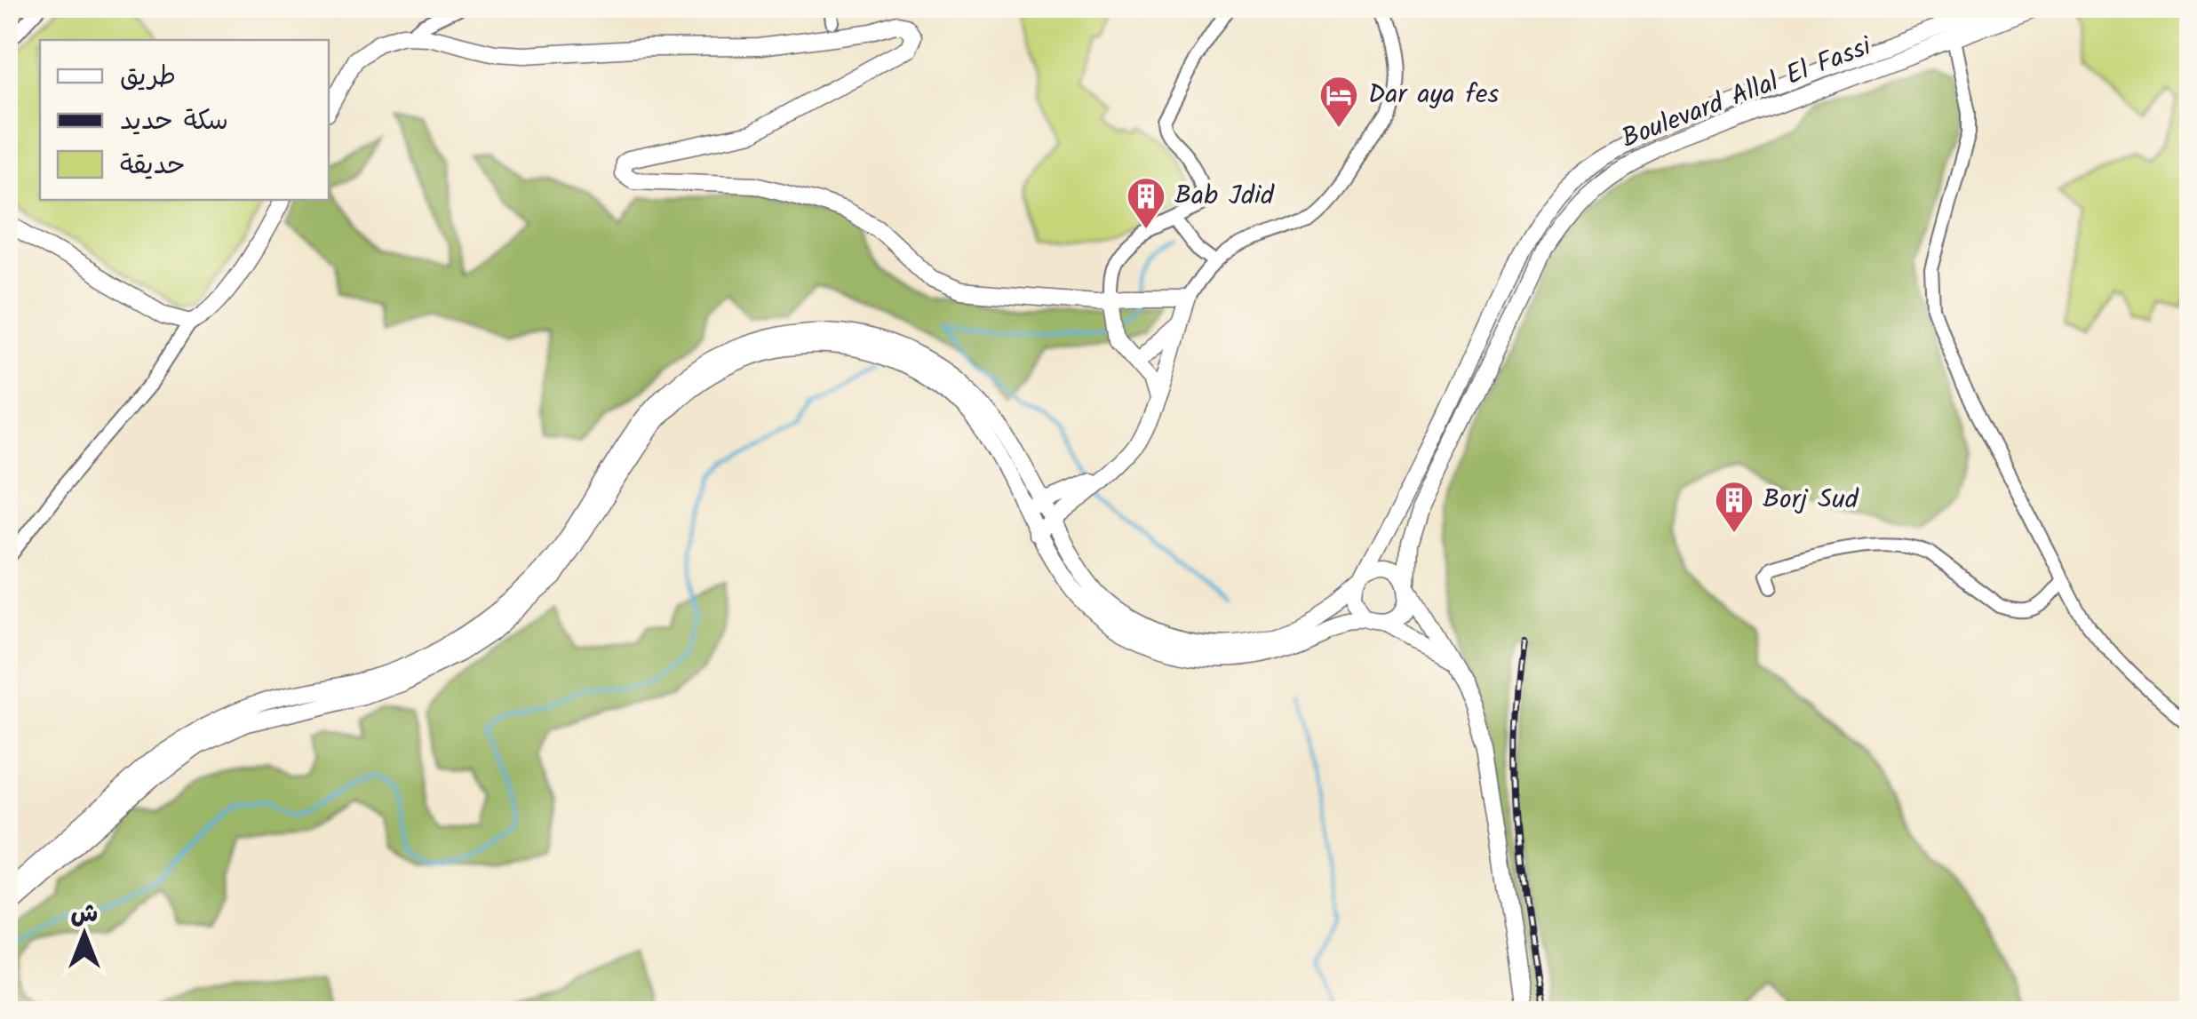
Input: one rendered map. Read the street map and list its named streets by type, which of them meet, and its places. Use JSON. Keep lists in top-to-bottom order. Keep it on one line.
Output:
{"streets":{"main road":["Boulevard Allal El Fassi"]},"places":{"hotel":["Dar aya fes"],"building":["Bab Jdid","Borj Sud"]},"legend":["طريق","سكة حديد","حديقة"],"north":"top"}
